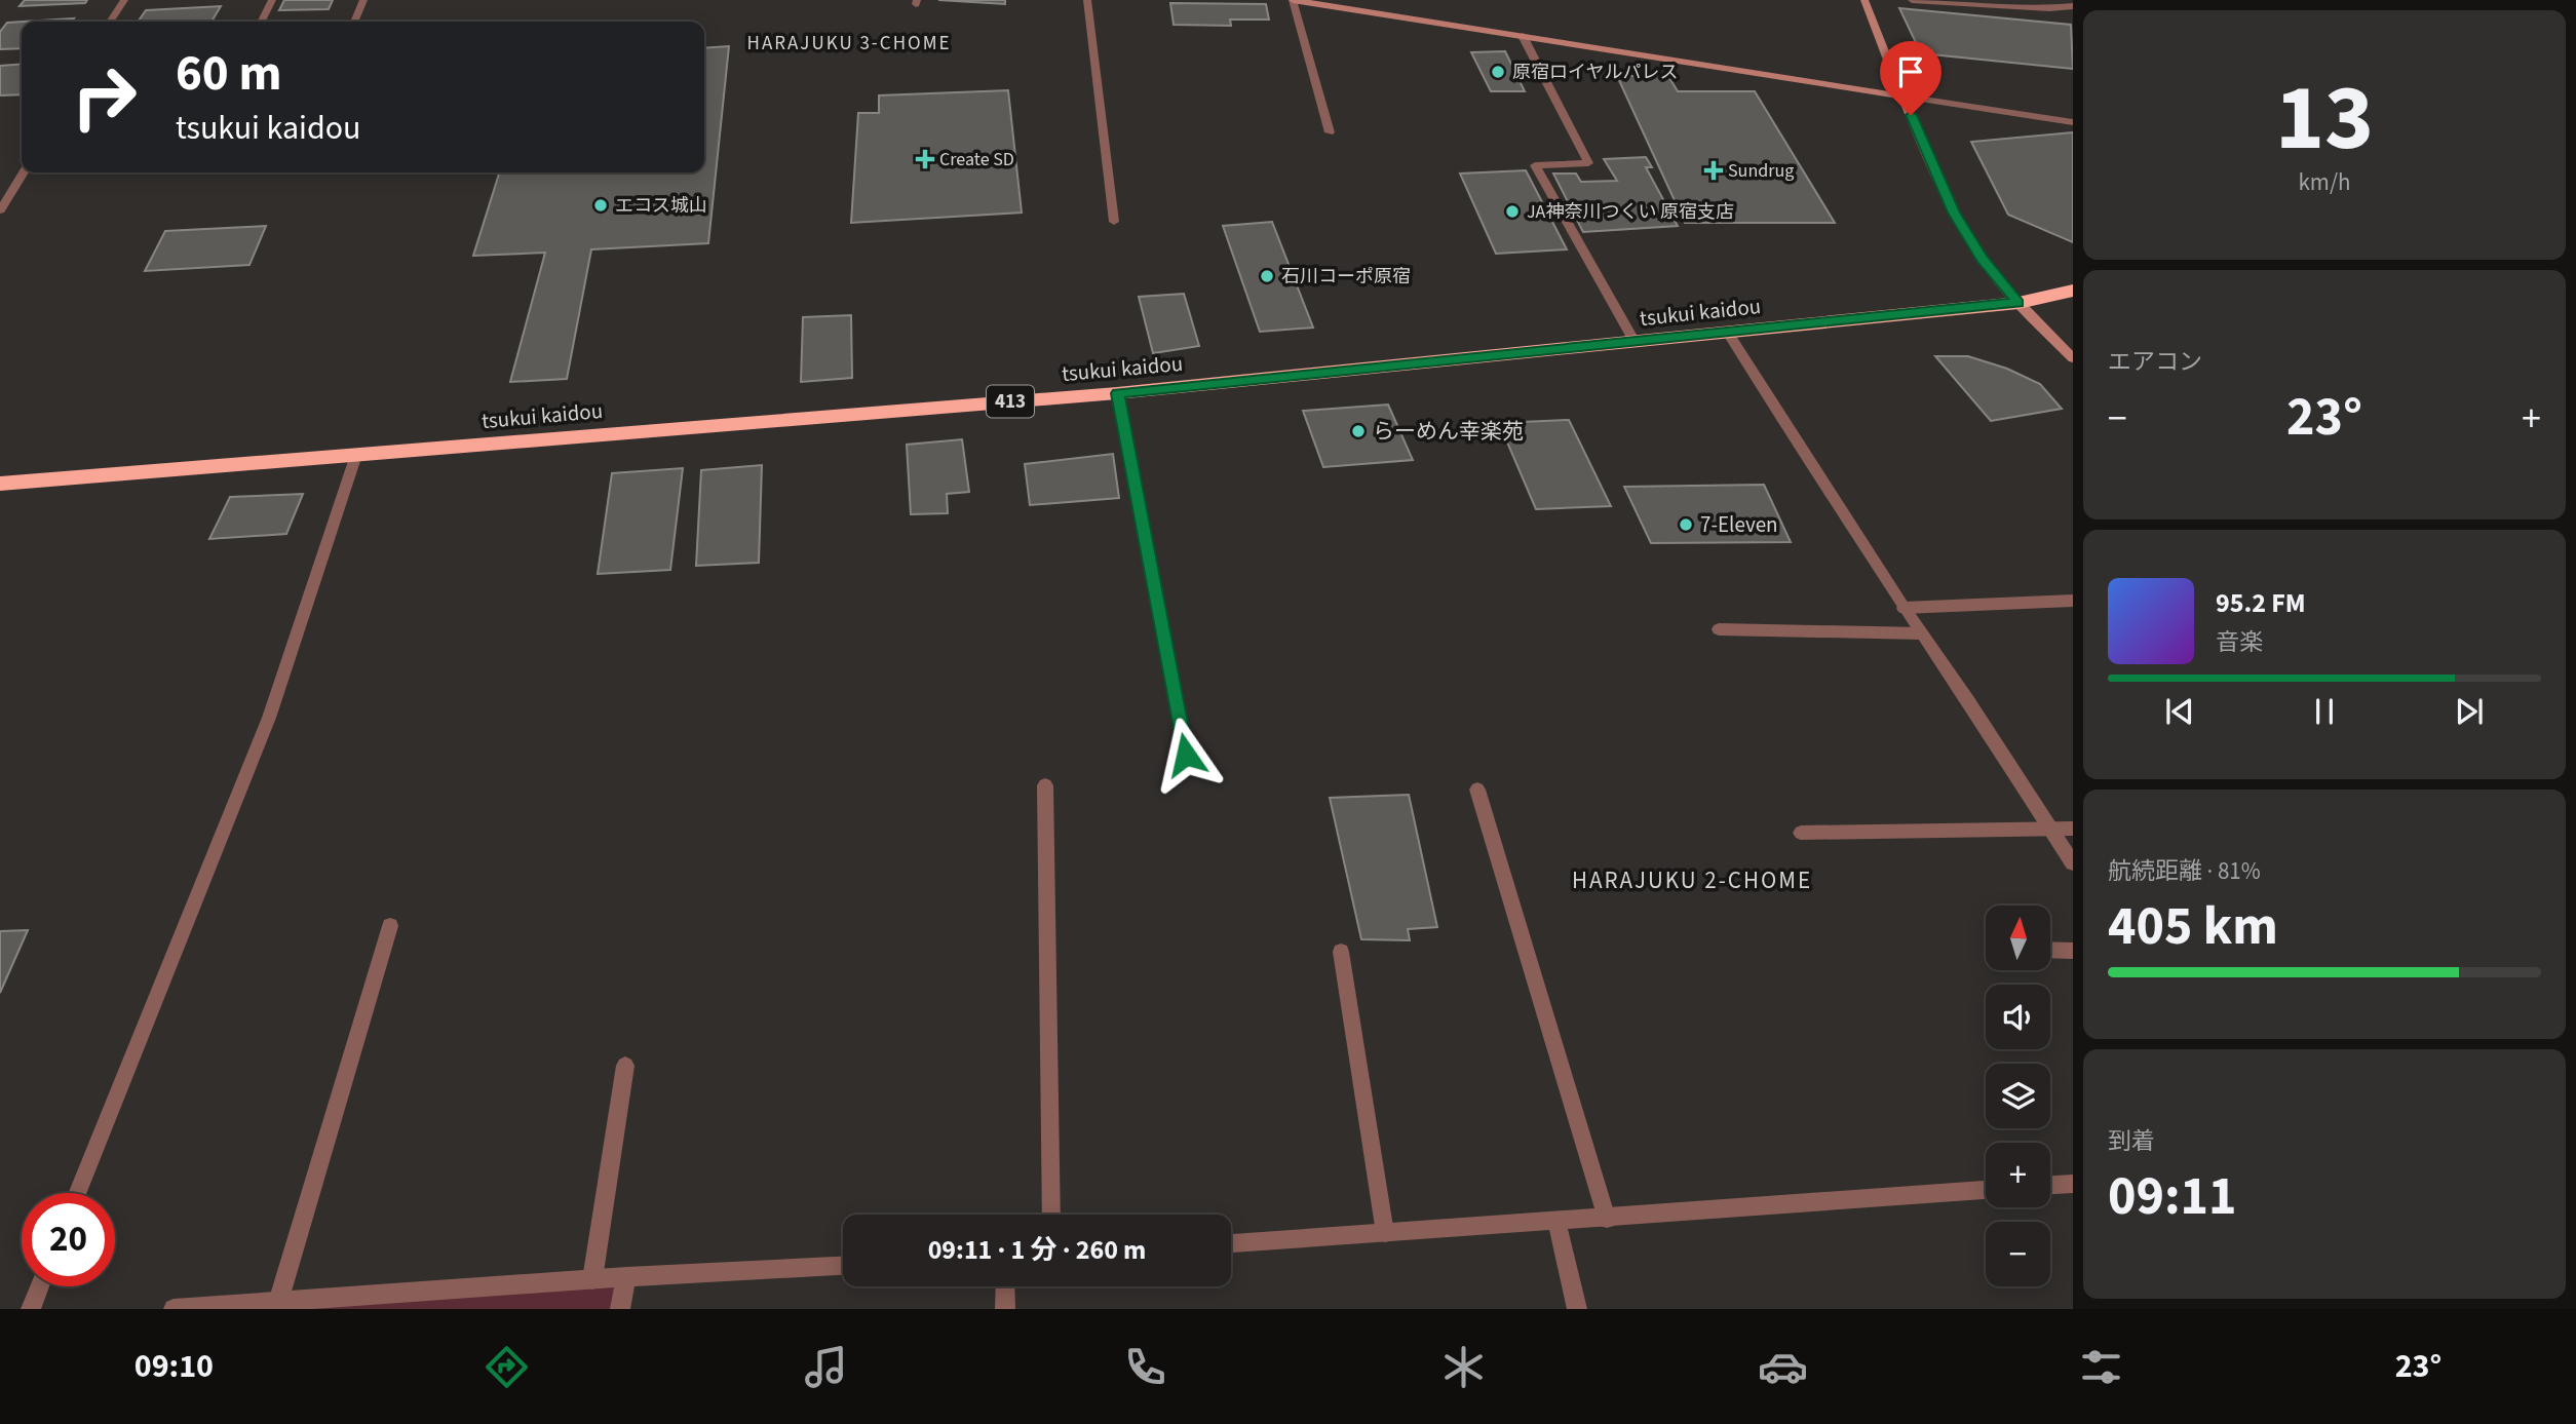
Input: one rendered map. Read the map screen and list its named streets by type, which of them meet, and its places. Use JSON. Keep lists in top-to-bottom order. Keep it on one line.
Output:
{"streets":{"highway":["tsukui kaidou","413"]},"districts":["HARAJUKU 3-CHOME","HARAJUKU 2-CHOME"],"places":{"other":["原宿ロイヤルパレス","エコス城山","JA神奈川つくい 原宿支店","石川コーポ原宿","らーめん幸楽苑","7-Eleven"],"health":["Create SD","Sundrug"]},"north":"top","page":{"tile":[["13","km/h"],"エアコン",["航続距離 · 81%","405 km"],["到着","09:11"]],"turn":["60 m","tsukui kaidou"],"heat":["−","23°","+"],"song":["95.2 FM","音楽"],"map_buttons":["+","−"],"limit":"20","trip":"09:11 · 1 分 · 260 m","tabs":["09:10","23°"]}}
